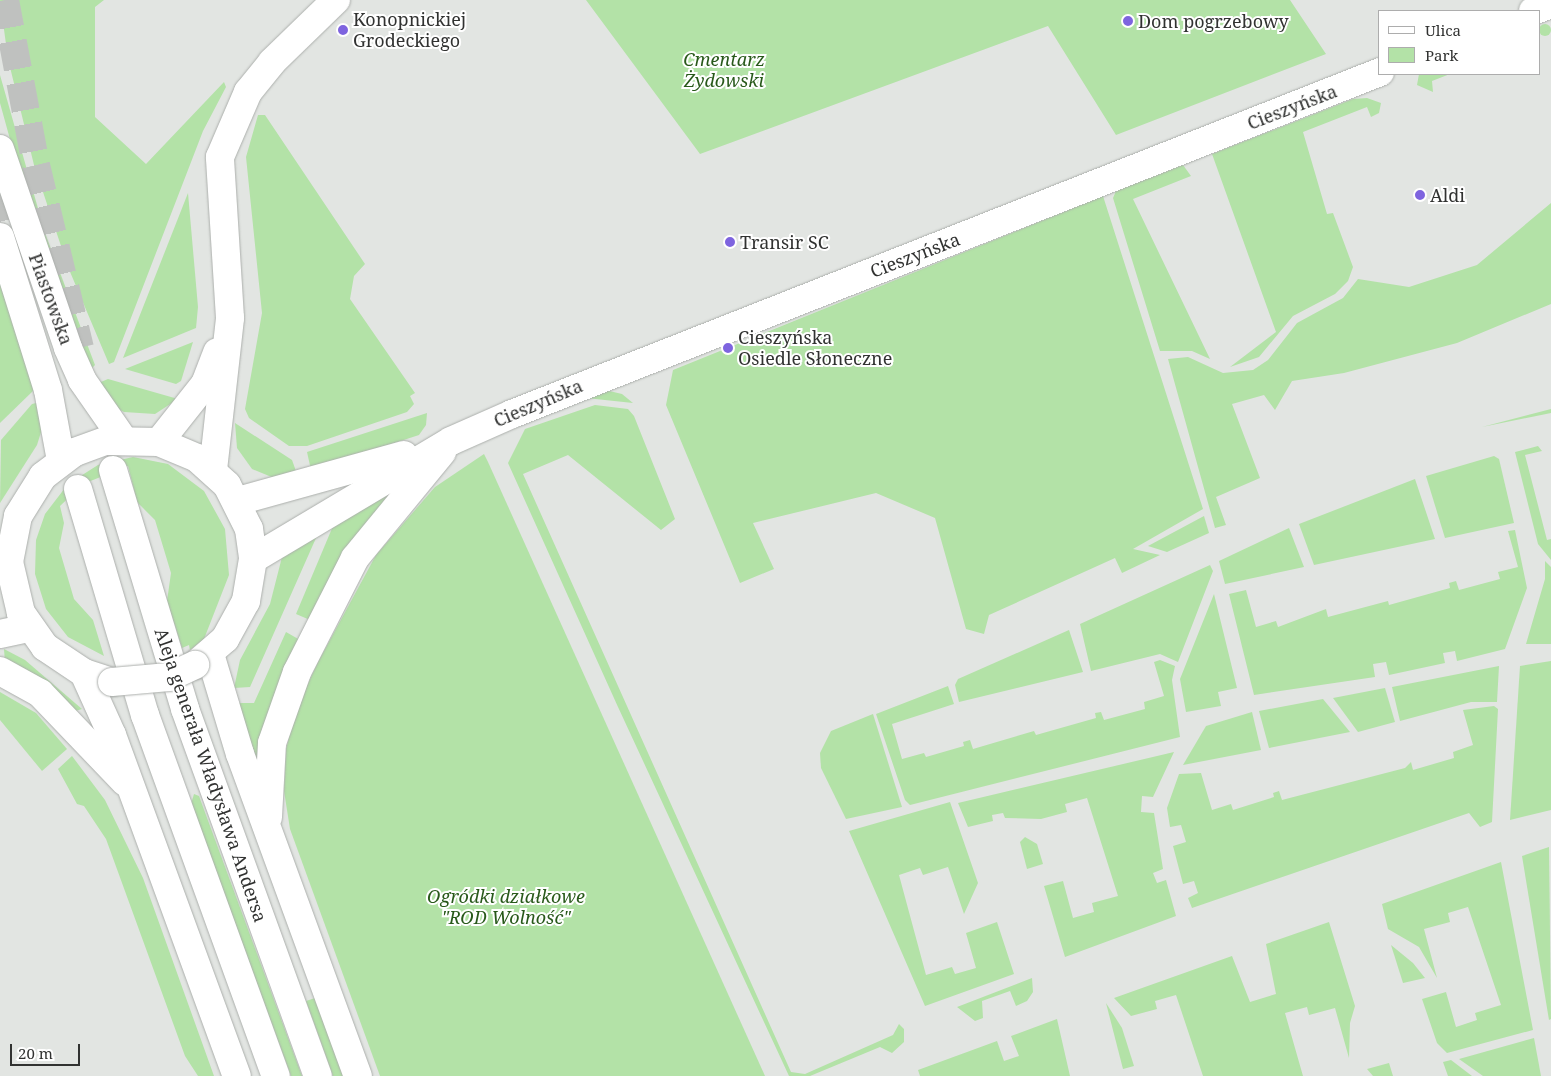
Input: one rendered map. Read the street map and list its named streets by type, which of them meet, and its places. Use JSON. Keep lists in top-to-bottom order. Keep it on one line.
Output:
{"streets":{"main road":["Cieszyńska","Piastowska","Aleja generała Władysława Andersa"]},"parks":["Cmentarz Żydowski","Ogródki działkowe \"ROD Wolność\""],"places":["Dom pogrzebowy","Konopnickiej Grodeckiego","Aldi","Transir SC","Cieszyńska Osiedle Słoneczne"],"legend":["Ulica","Park"],"scale_bar":"20 m"}
